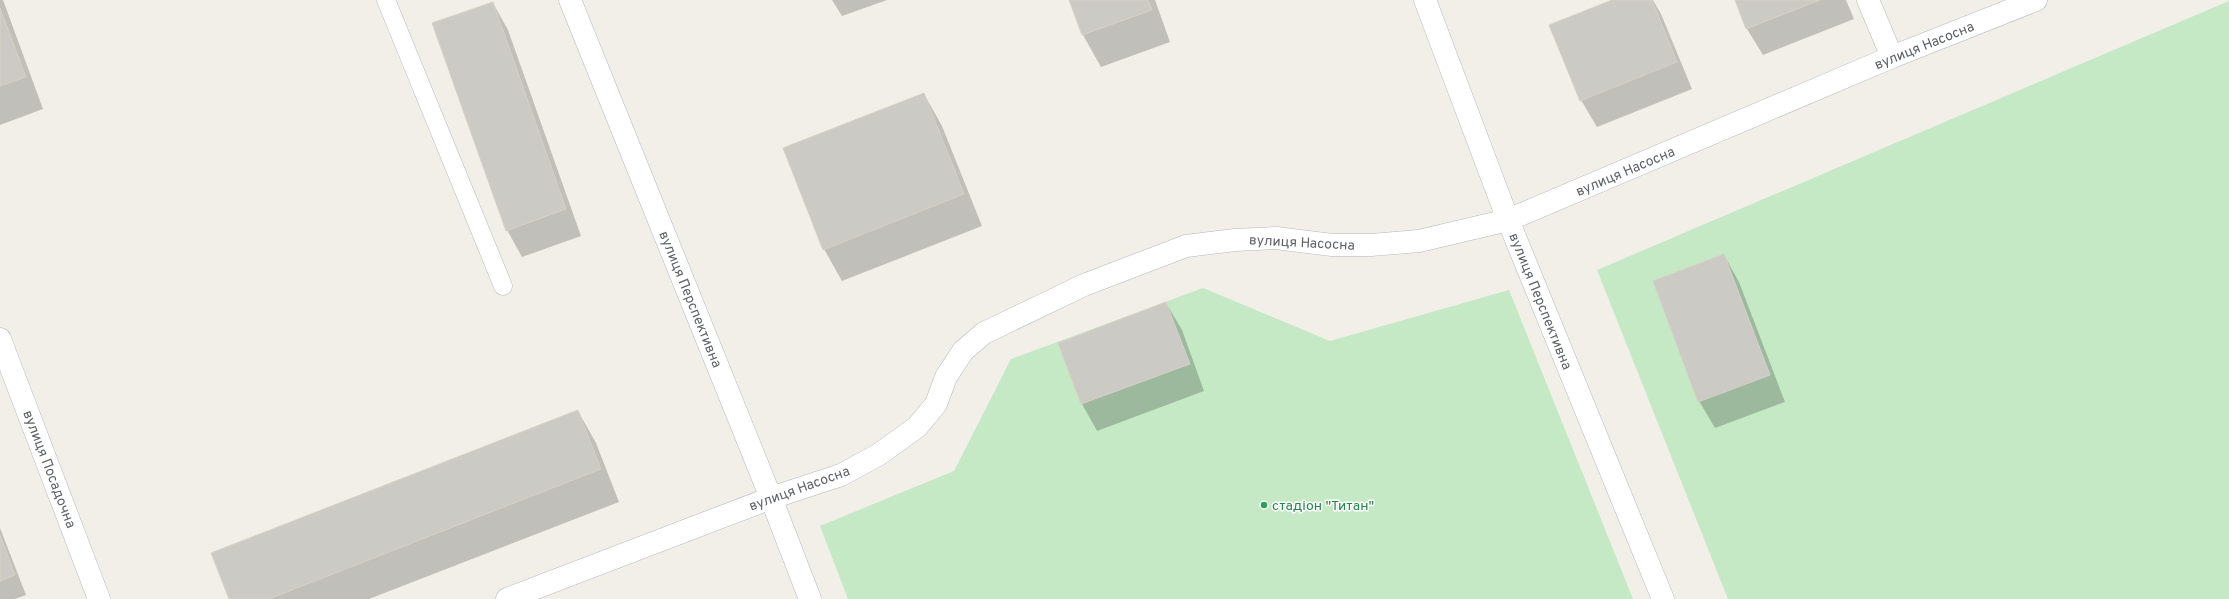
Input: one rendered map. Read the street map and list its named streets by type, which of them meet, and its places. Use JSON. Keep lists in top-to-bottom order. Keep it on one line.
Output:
{"streets":{"street":["вулиця Насосна","вулиця Перспективна","вулиця Посадочна"]},"crossings":[["вулиця Насосна","вулиця Перспективна"]],"places":["стадіон \"Титан\""]}
